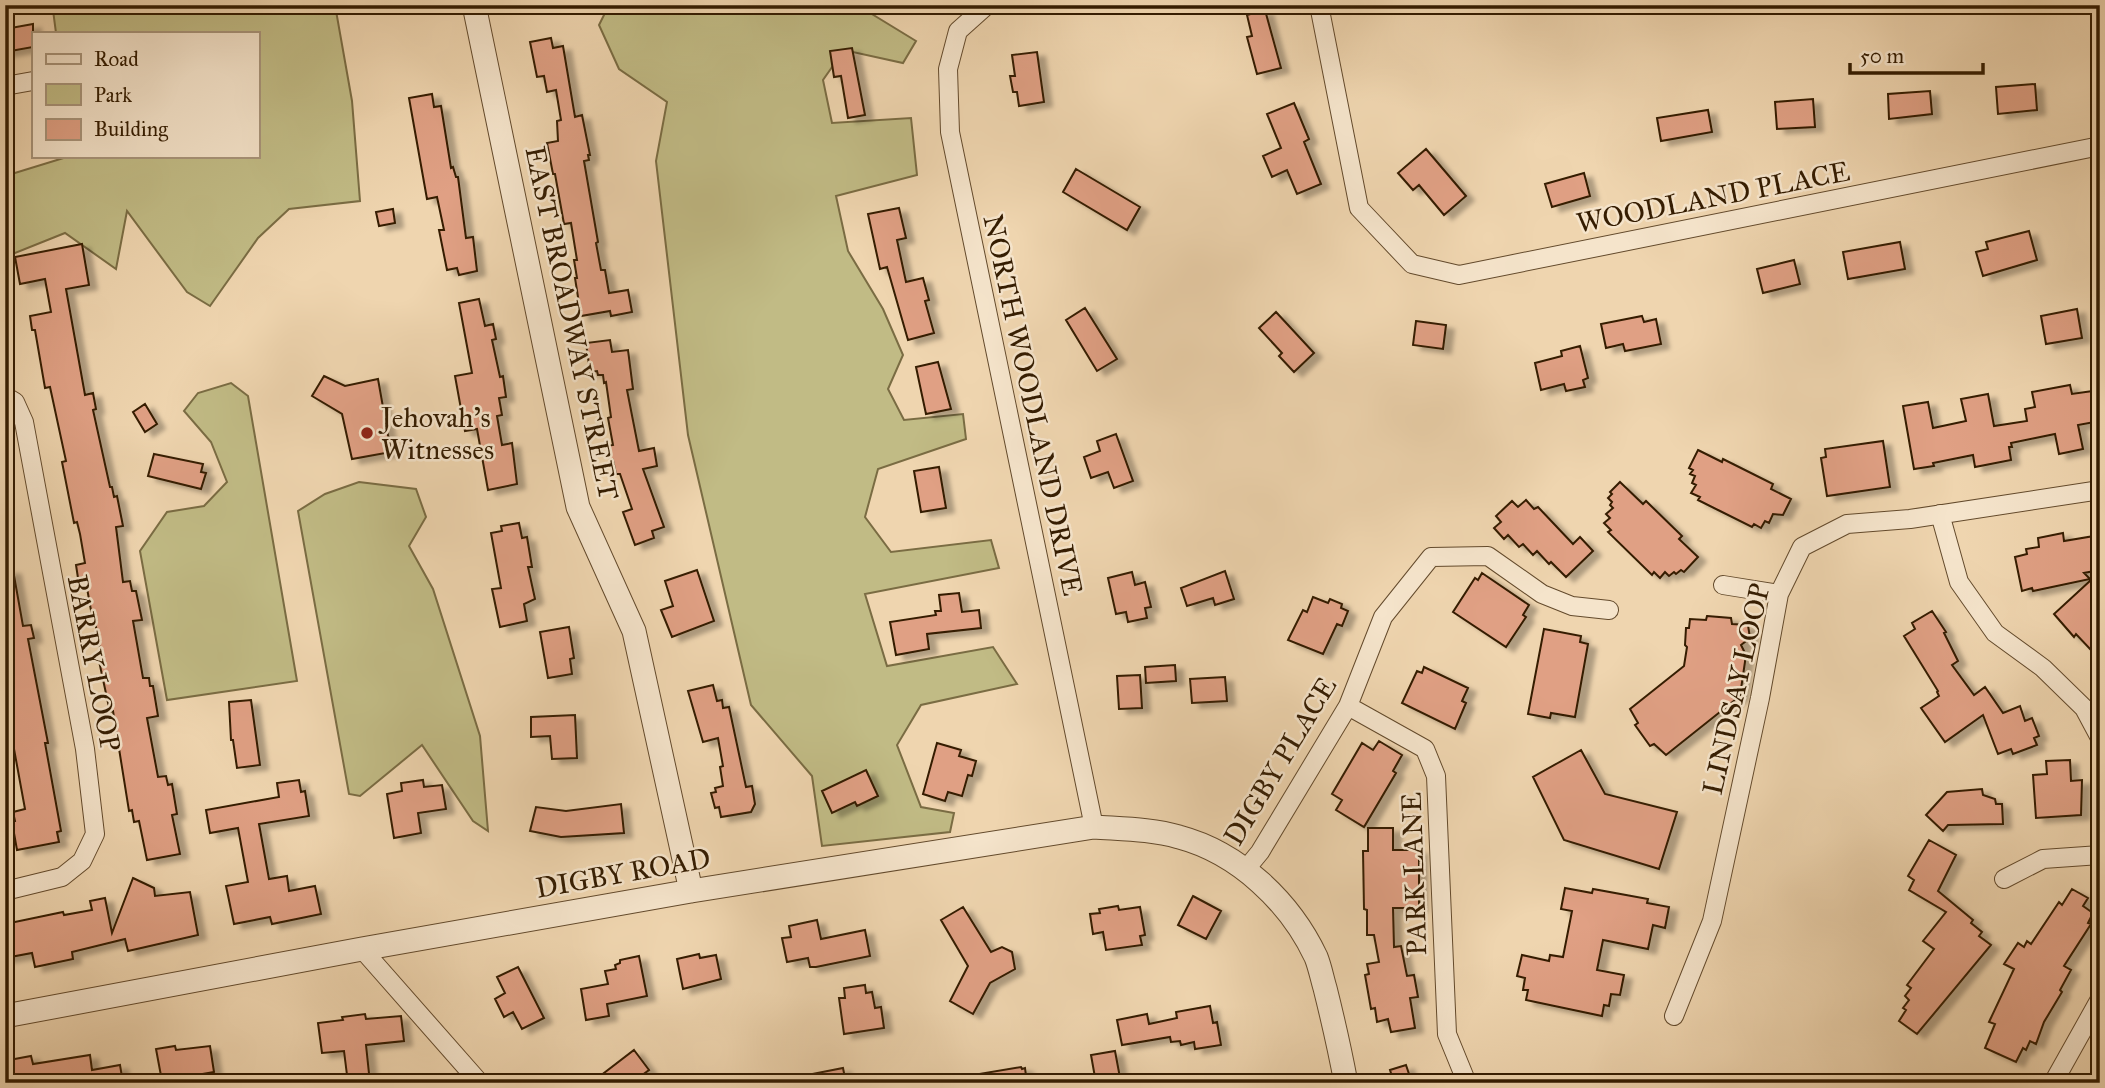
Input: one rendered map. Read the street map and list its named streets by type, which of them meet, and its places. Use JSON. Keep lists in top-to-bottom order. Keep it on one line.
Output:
{"streets":{"street":["WOODLAND PLACE","EAST BROADWAY STREET","NORTH WOODLAND DRIVE","BARRY LOOP","LINDSAY LOOP","DIGBY PLACE","DIGBY ROAD","PARK LANE"]},"crossings":[["EAST BROADWAY STREET","DIGBY ROAD"],["NORTH WOODLAND DRIVE","DIGBY ROAD"],["DIGBY PLACE","DIGBY ROAD"],["DIGBY PLACE","PARK LANE"]],"places":["Jehovah's Witnesses"],"legend":["Road","Park","Building"],"scale_bar":"50 m"}
